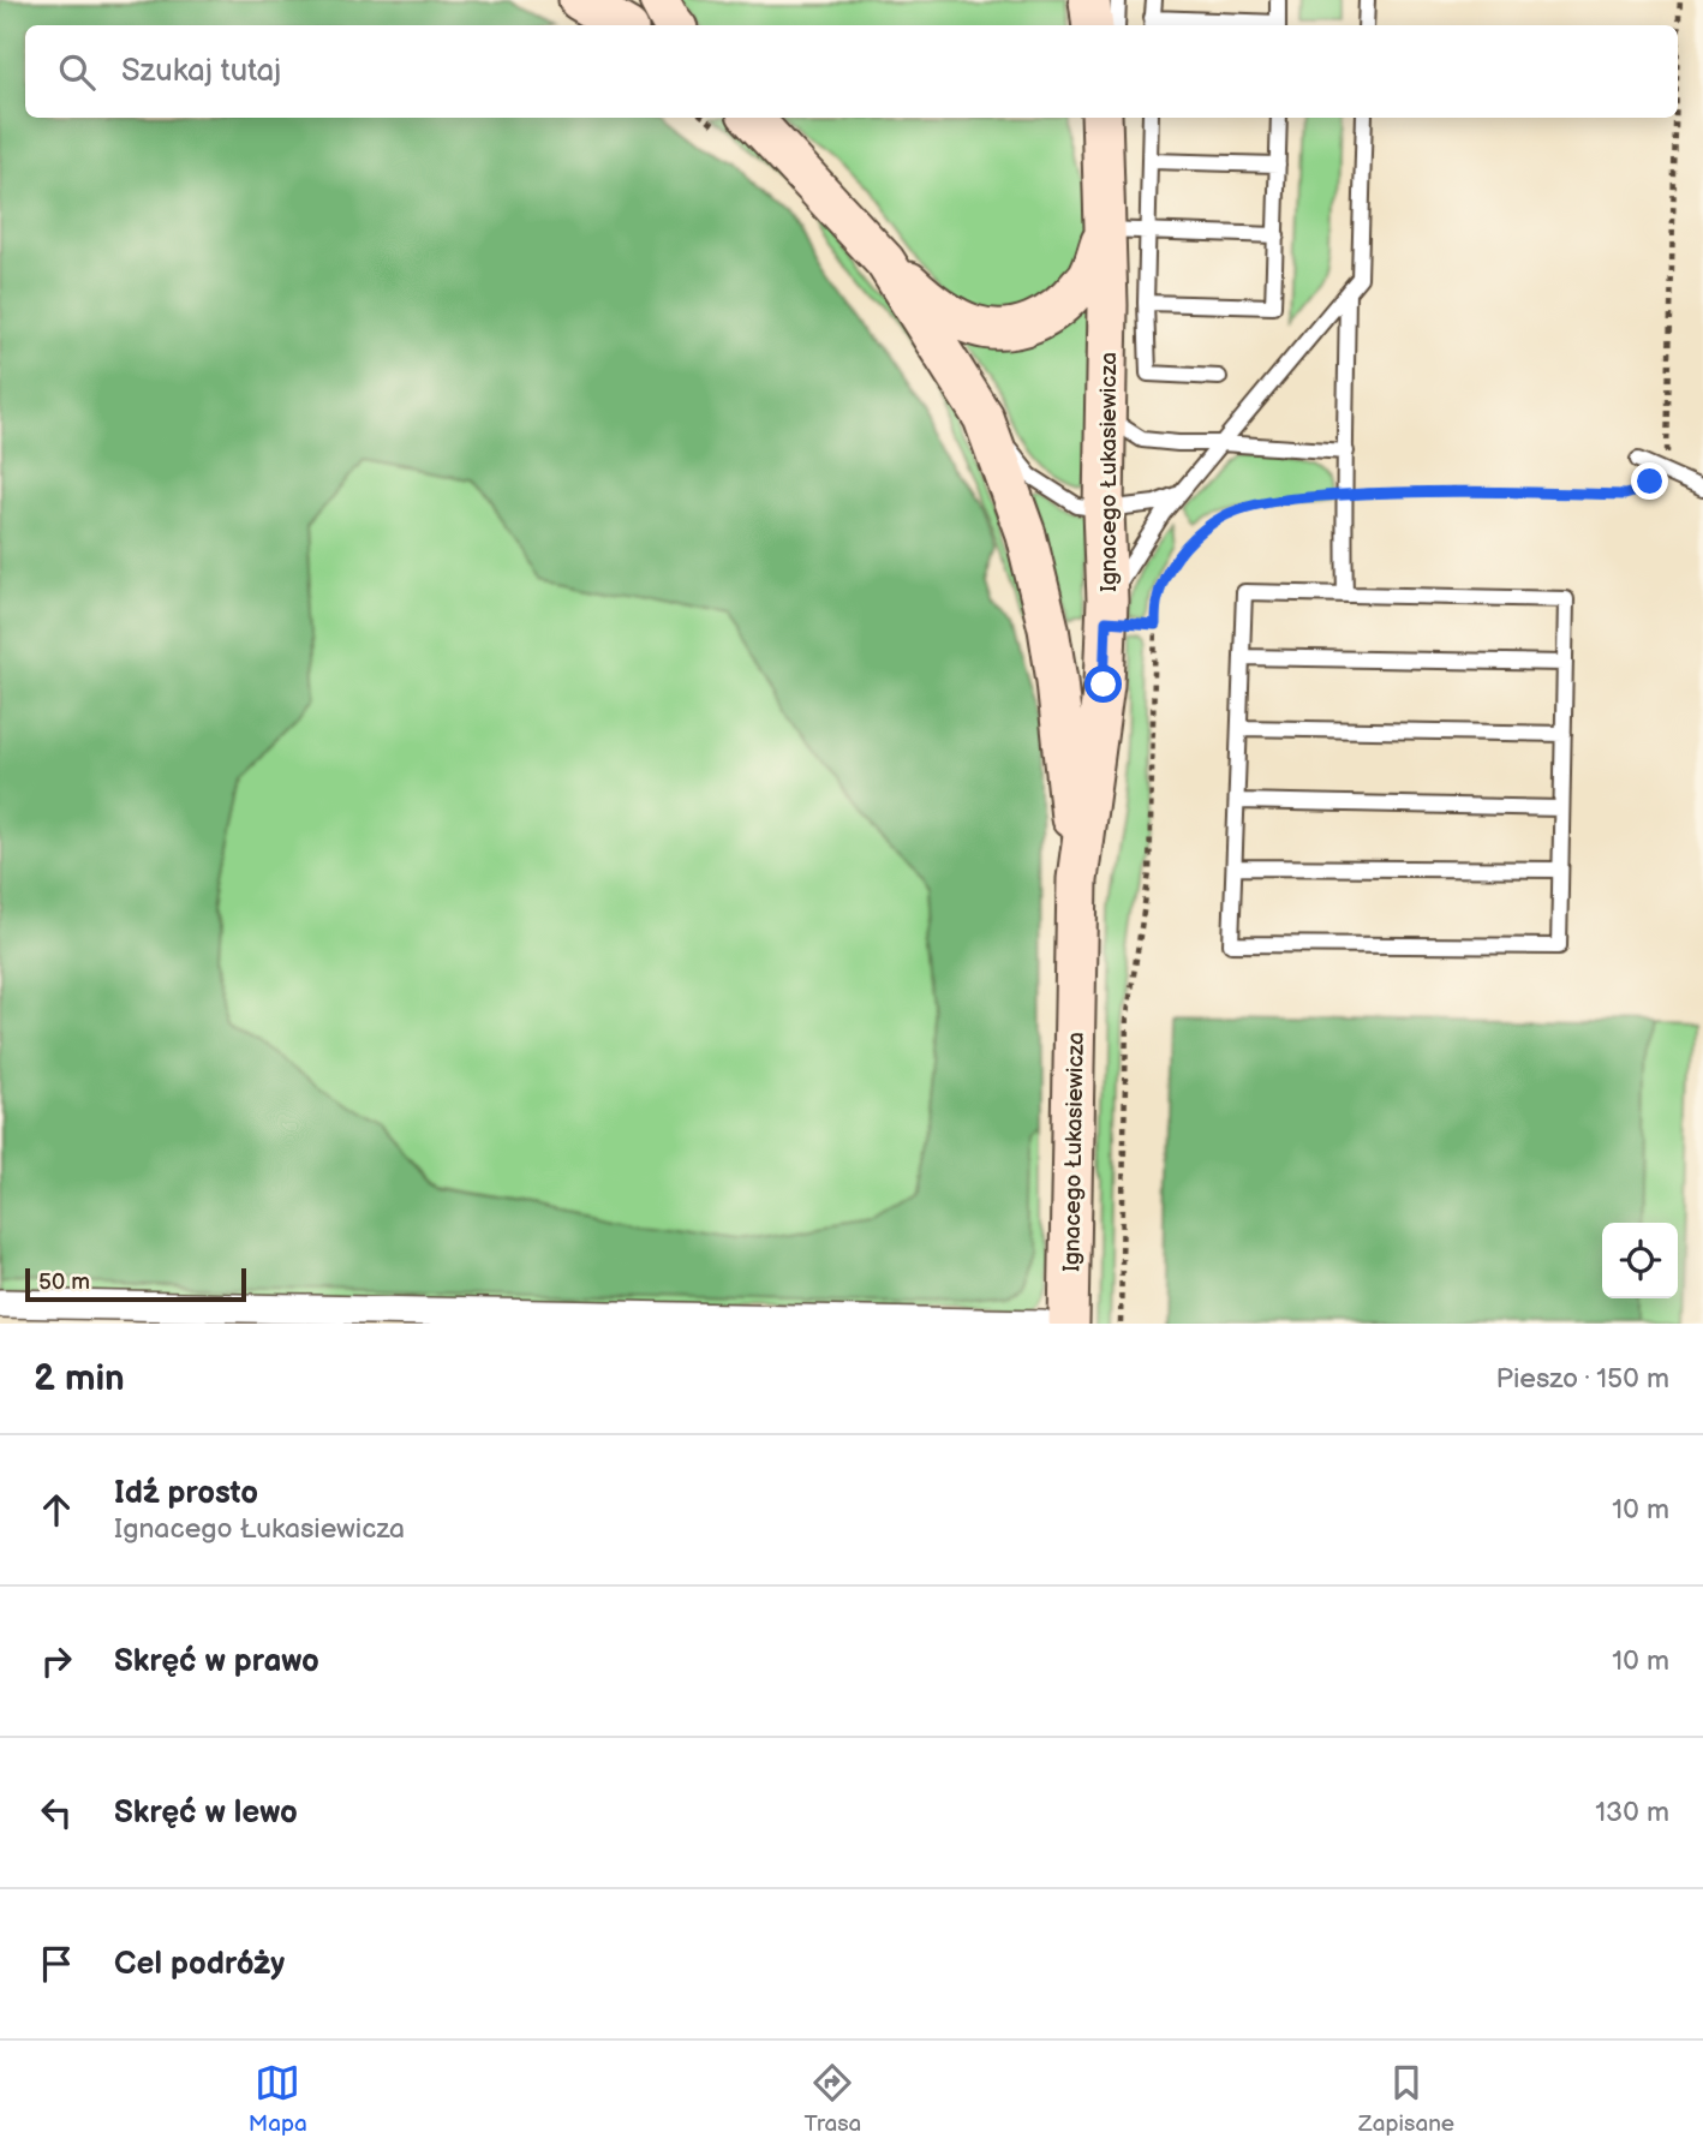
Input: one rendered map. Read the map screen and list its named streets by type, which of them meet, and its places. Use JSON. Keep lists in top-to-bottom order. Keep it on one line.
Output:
{"streets":{"main road":["Ignacego Łukasiewicza"]},"scale_bar":"50 m","page":{"search":"Szukaj tutaj","scale":"50 m","heading":["2 min","Pieszo · 150 m"],"list":[["Idź prosto","Ignacego Łukasiewicza","10 m"],["Skręć w prawo","10 m"],["Skręć w lewo","130 m"],"Cel podróży"],"nav":["Mapa","Trasa","Zapisane"]}}
